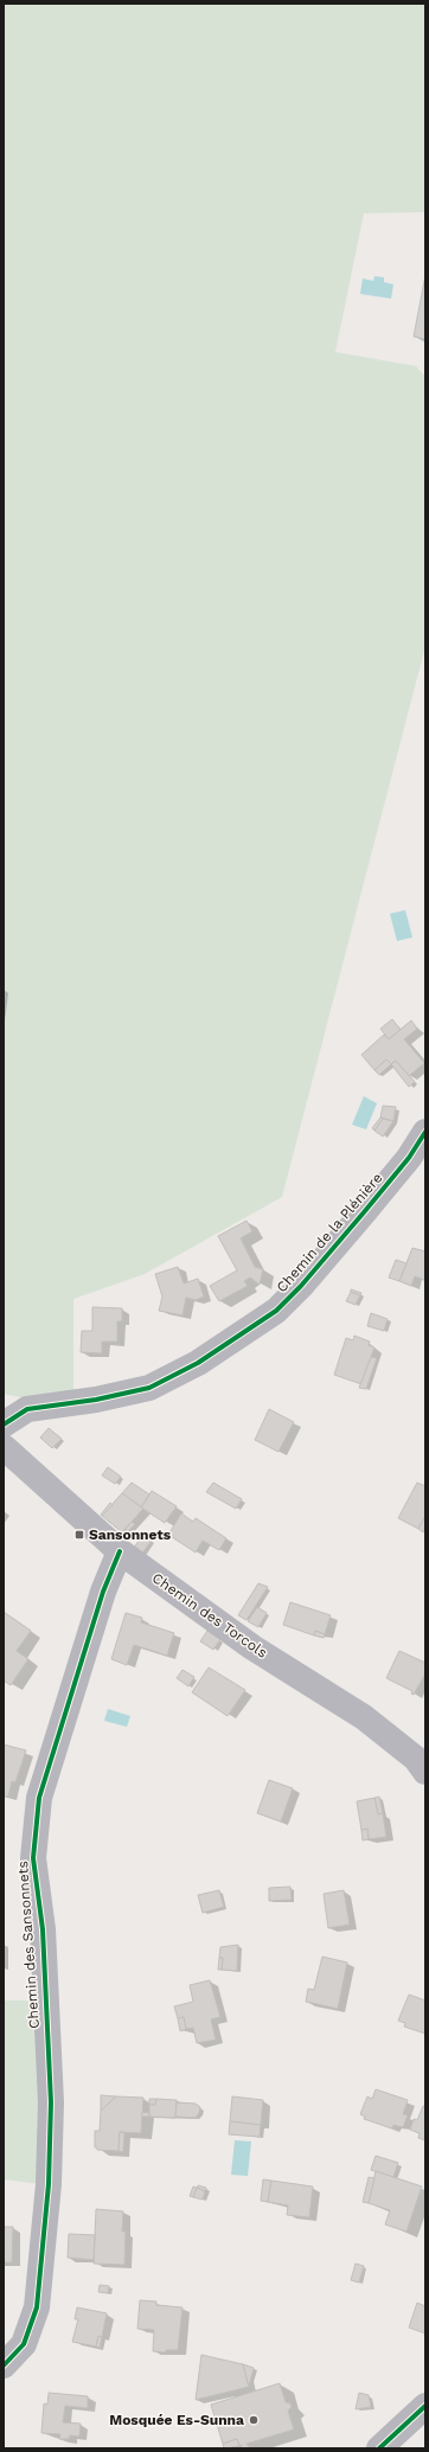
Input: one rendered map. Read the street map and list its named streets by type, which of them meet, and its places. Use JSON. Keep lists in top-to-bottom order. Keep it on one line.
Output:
{"streets":{"street":["Chemin de la Plénière","Chemin des Torcols","Chemin des Sansonnets"]},"crossings":[["Chemin des Torcols","Chemin des Sansonnets"]],"places":{"transit":["Sansonnets"],"other":["Mosquée Es-Sunna"]}}
